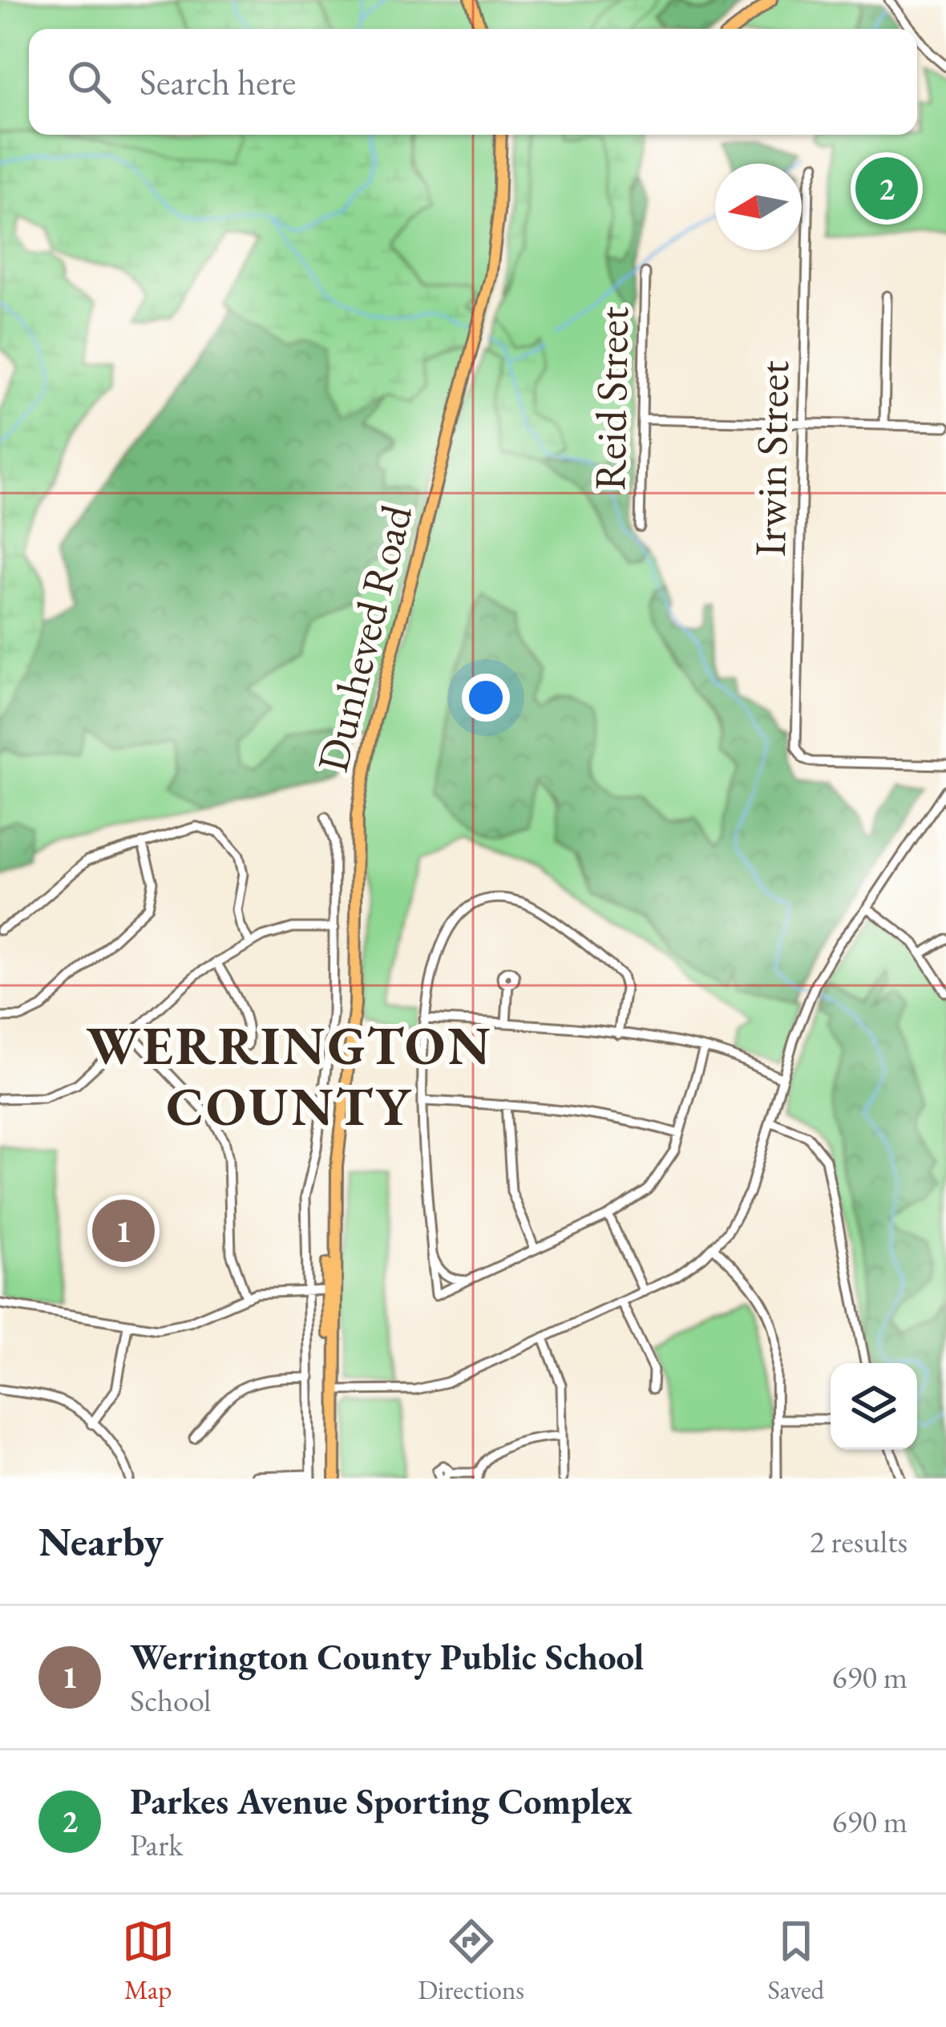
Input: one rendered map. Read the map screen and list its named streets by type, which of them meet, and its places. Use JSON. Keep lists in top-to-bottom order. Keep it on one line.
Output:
{"streets":{"main road":["Dunheved Road"],"street":["Reid Street","Irwin Street"]},"districts":["WERRINGTON COUNTY"],"north":"left","page":{"search":"Search here","pins":["2","1"],"heading":["Nearby","2 results"],"list":[{"mark":"1","name":"Werrington County Public School","note":"School","value":"690 m"},{"mark":"2","name":"Parkes Avenue Sporting Complex","note":"Park","value":"690 m"}],"nav":["Map","Directions","Saved"]}}
